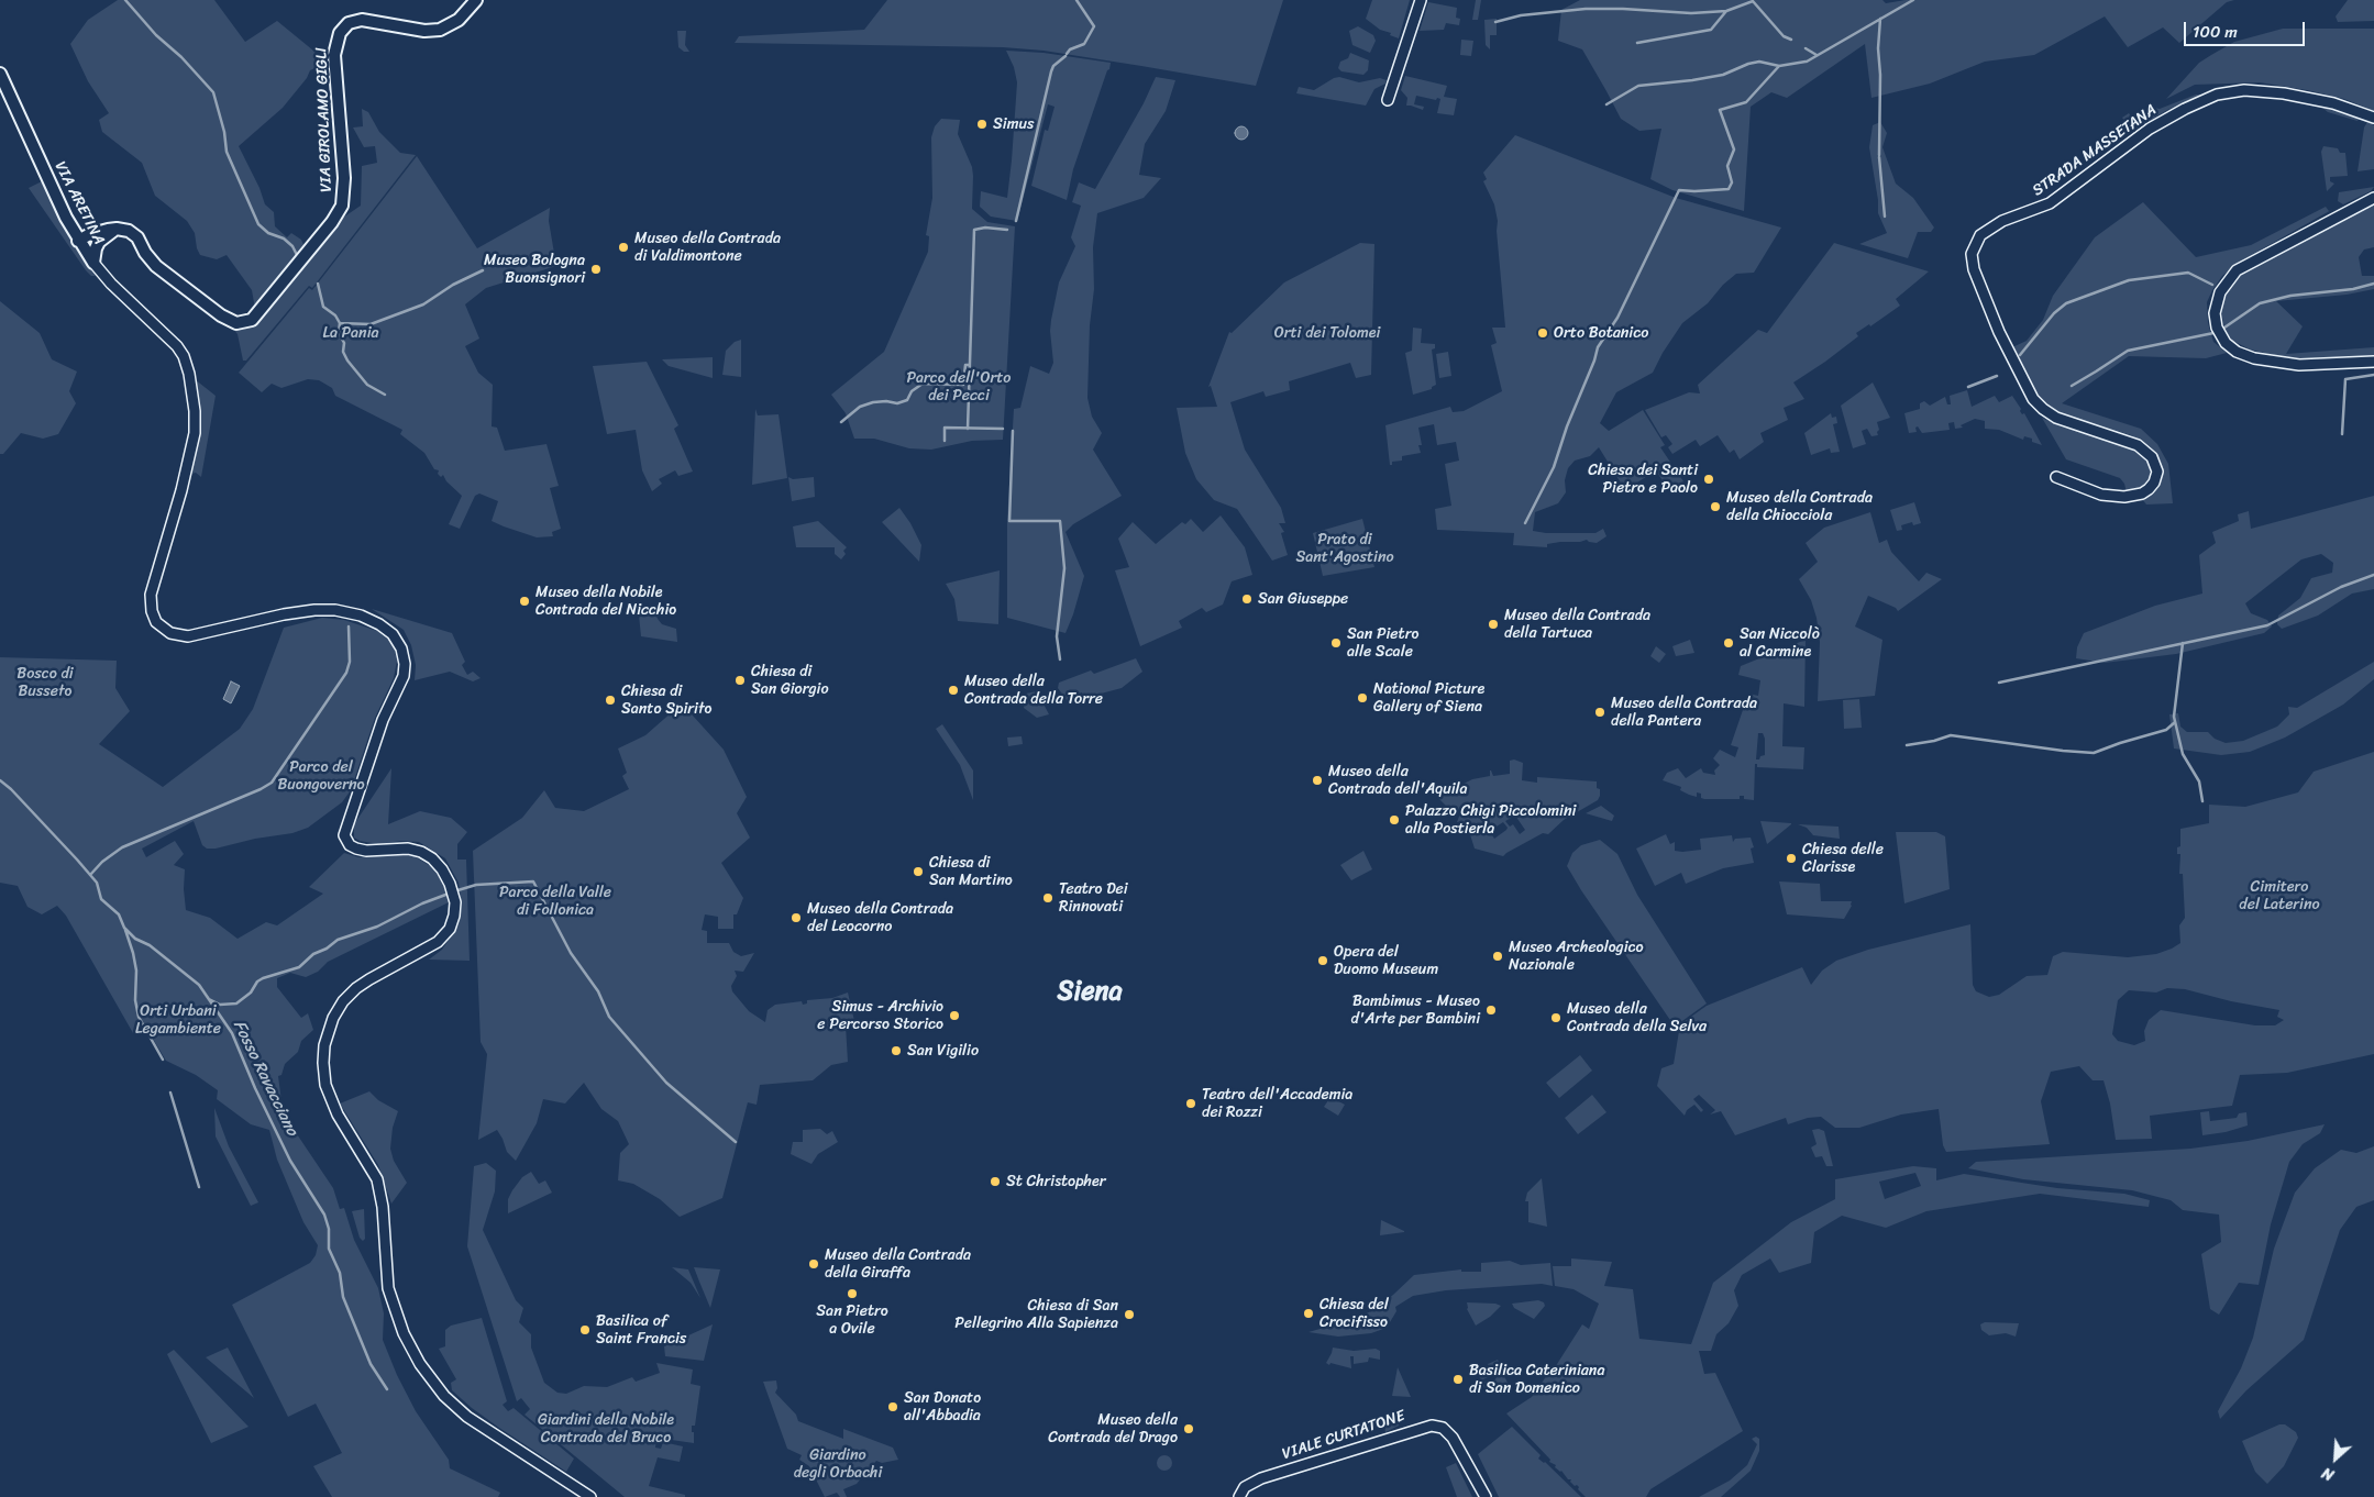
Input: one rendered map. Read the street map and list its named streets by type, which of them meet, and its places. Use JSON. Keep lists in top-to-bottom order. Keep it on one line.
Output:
{"streets":{"main road":["VIA GIROLAMO GIGLI","VIA ARETINA"],"street":["STRADA MASSETANA","VIALE CURTATONE"]},"districts":["Siena"],"water":["Fosso Ravacciano"],"parks":["La Pania","Orti dei Tolomei","Parco dell'Orto dei Pecci","Prato di Sant'Agostino","Bosco di Busseto","Parco del Buongoverno","Cimitero del Laterino","Parco della Valle di Follonica","Orti Urbani Legambiente","Giardini della Nobile Contrada del Bruco","Giardino degli Orbachi"],"places":["Simus","Museo della Contrada di Valdimontone","Museo Bologna Buonsignori","Orto Botanico","Chiesa dei Santi Pietro e Paolo","Museo della Contrada della Chiocciola","San Giuseppe","Museo della Nobile Contrada del Nicchio","Museo della Contrada della Tartuca","San Pietro alle Scale","San Niccolò al Carmine","Chiesa di San Giorgio","Museo della Contrada della Torre","National Picture Gallery of Siena","Chiesa di Santo Spirito","Museo della Contrada della Pantera","Museo della Contrada dell'Aquila","Palazzo Chigi Piccolomini alla Postierla","Chiesa delle Clarisse","Chiesa di San Martino","Teatro Dei Rinnovati","Museo della Contrada del Leocorno","Museo Archeologico Nazionale","Opera del Duomo Museum","Bambimus - Museo d'Arte per Bambini","Simus - Archivio e Percorso Storico","Museo della Contrada della Selva","San Vigilio","Teatro dell'Accademia dei Rozzi","St Christopher","Museo della Contrada della Giraffa","San Pietro a Ovile","Chiesa del Crocifisso","Chiesa di San Pellegrino Alla Sapienza","Basilica of Saint Francis","Basilica Cateriniana di San Domenico","San Donato all'Abbadia","Museo della Contrada del Drago"],"scale_bar":"100 m","north":"bottom left"}
